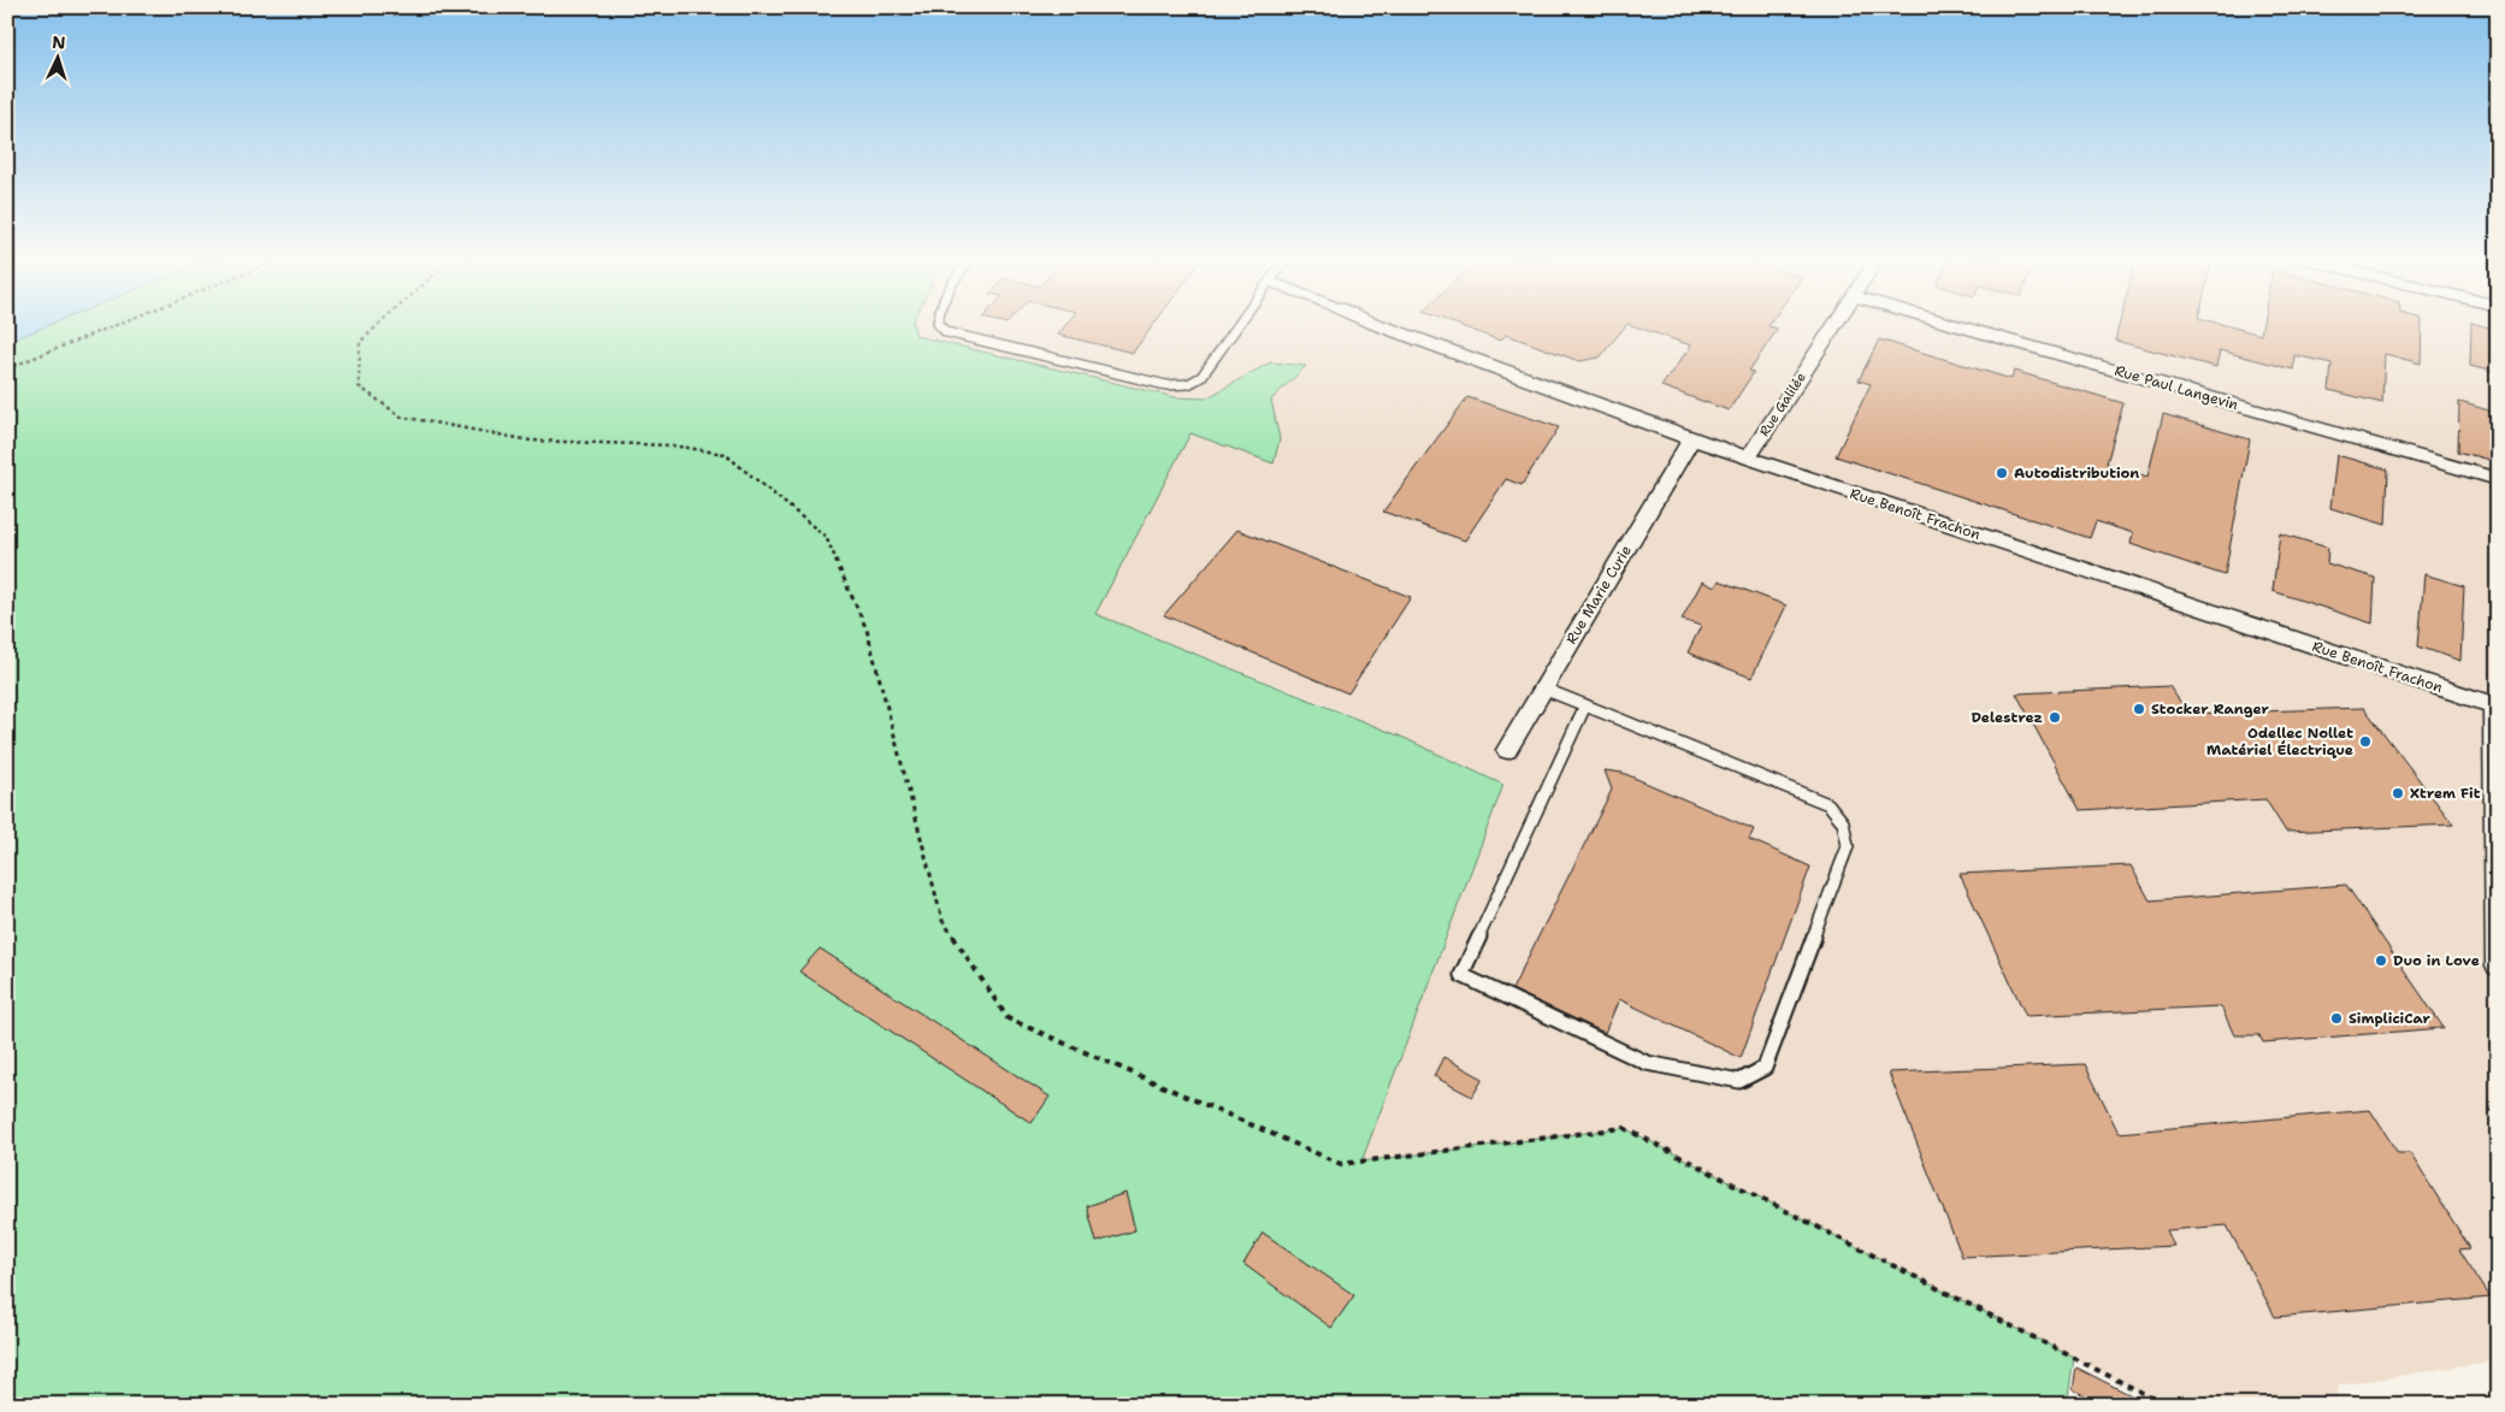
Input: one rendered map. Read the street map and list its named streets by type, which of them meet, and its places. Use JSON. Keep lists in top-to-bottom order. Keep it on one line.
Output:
{"streets":{"street":["Rue Paul Langevin","Rue Galilée","Rue Benoît Frachon","Rue Marie Curie"]},"crossings":[["Rue Galilée","Rue Benoît Frachon"],["Rue Benoît Frachon","Rue Marie Curie"]],"places":["Autodistribution","Stocker Ranger","Delestrez","Odellec Nollet Matériel Électrique","Xtrem Fit","Duo in Love","SimpliciCar"],"north":"top"}
